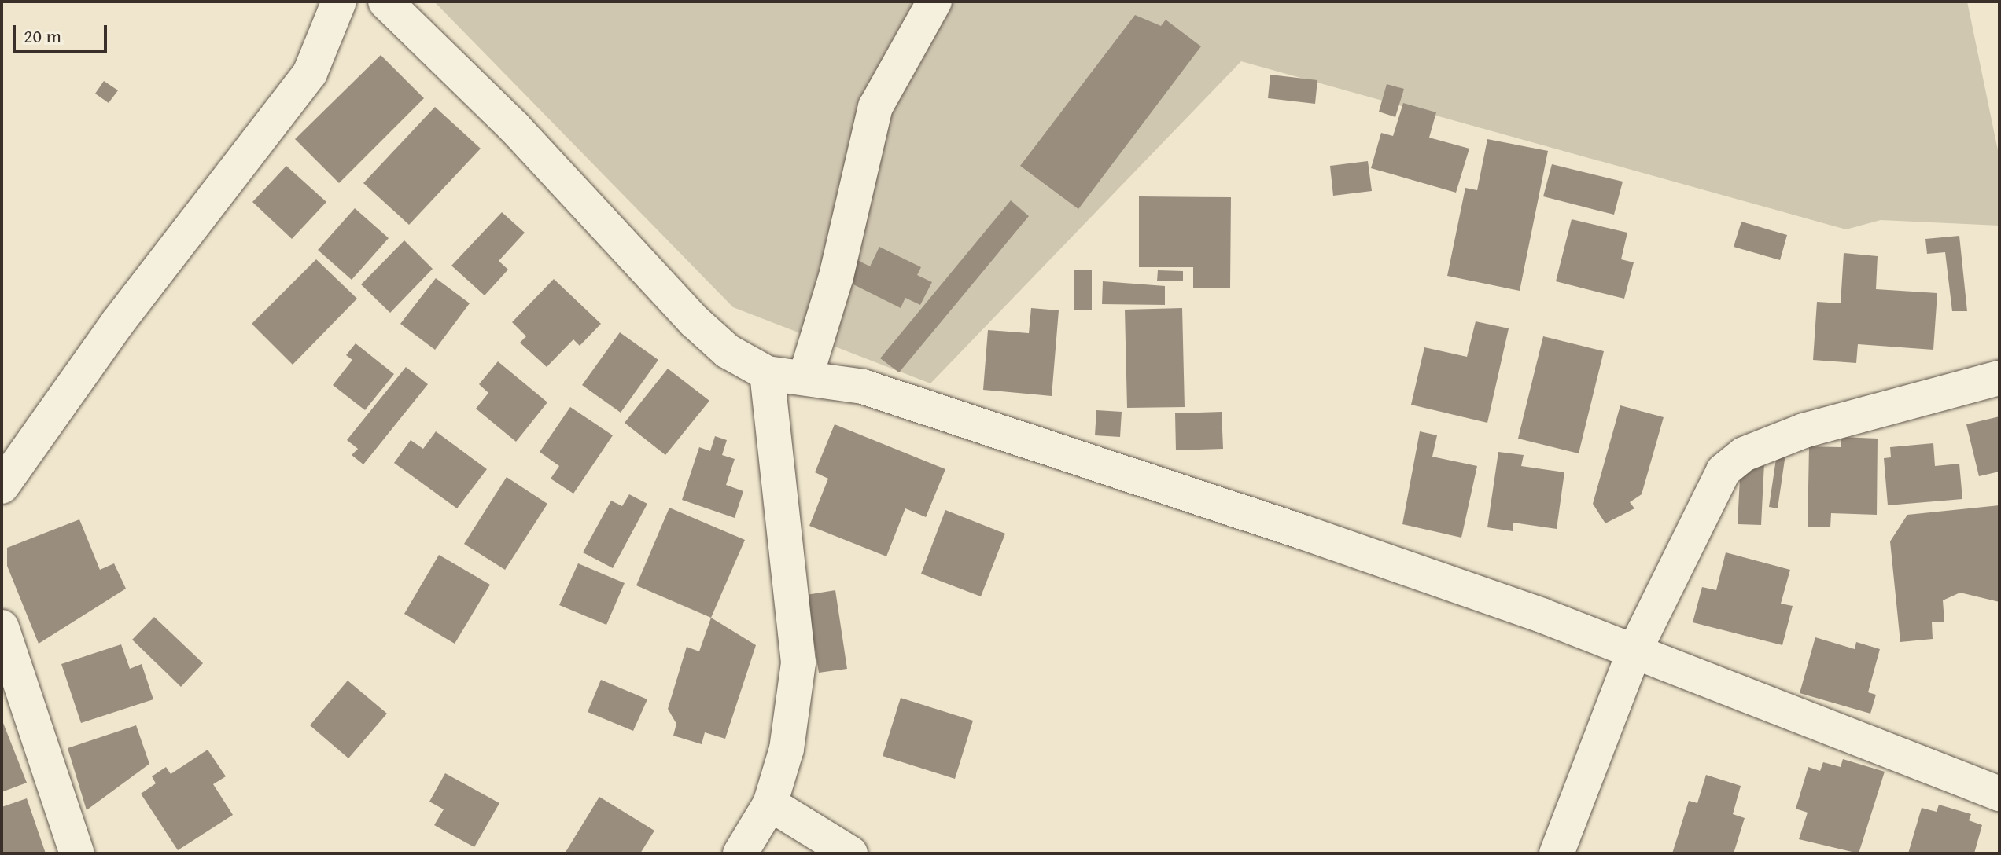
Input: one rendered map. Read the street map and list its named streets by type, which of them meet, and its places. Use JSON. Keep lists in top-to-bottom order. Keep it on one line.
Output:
{"scale_bar":"20 m"}
